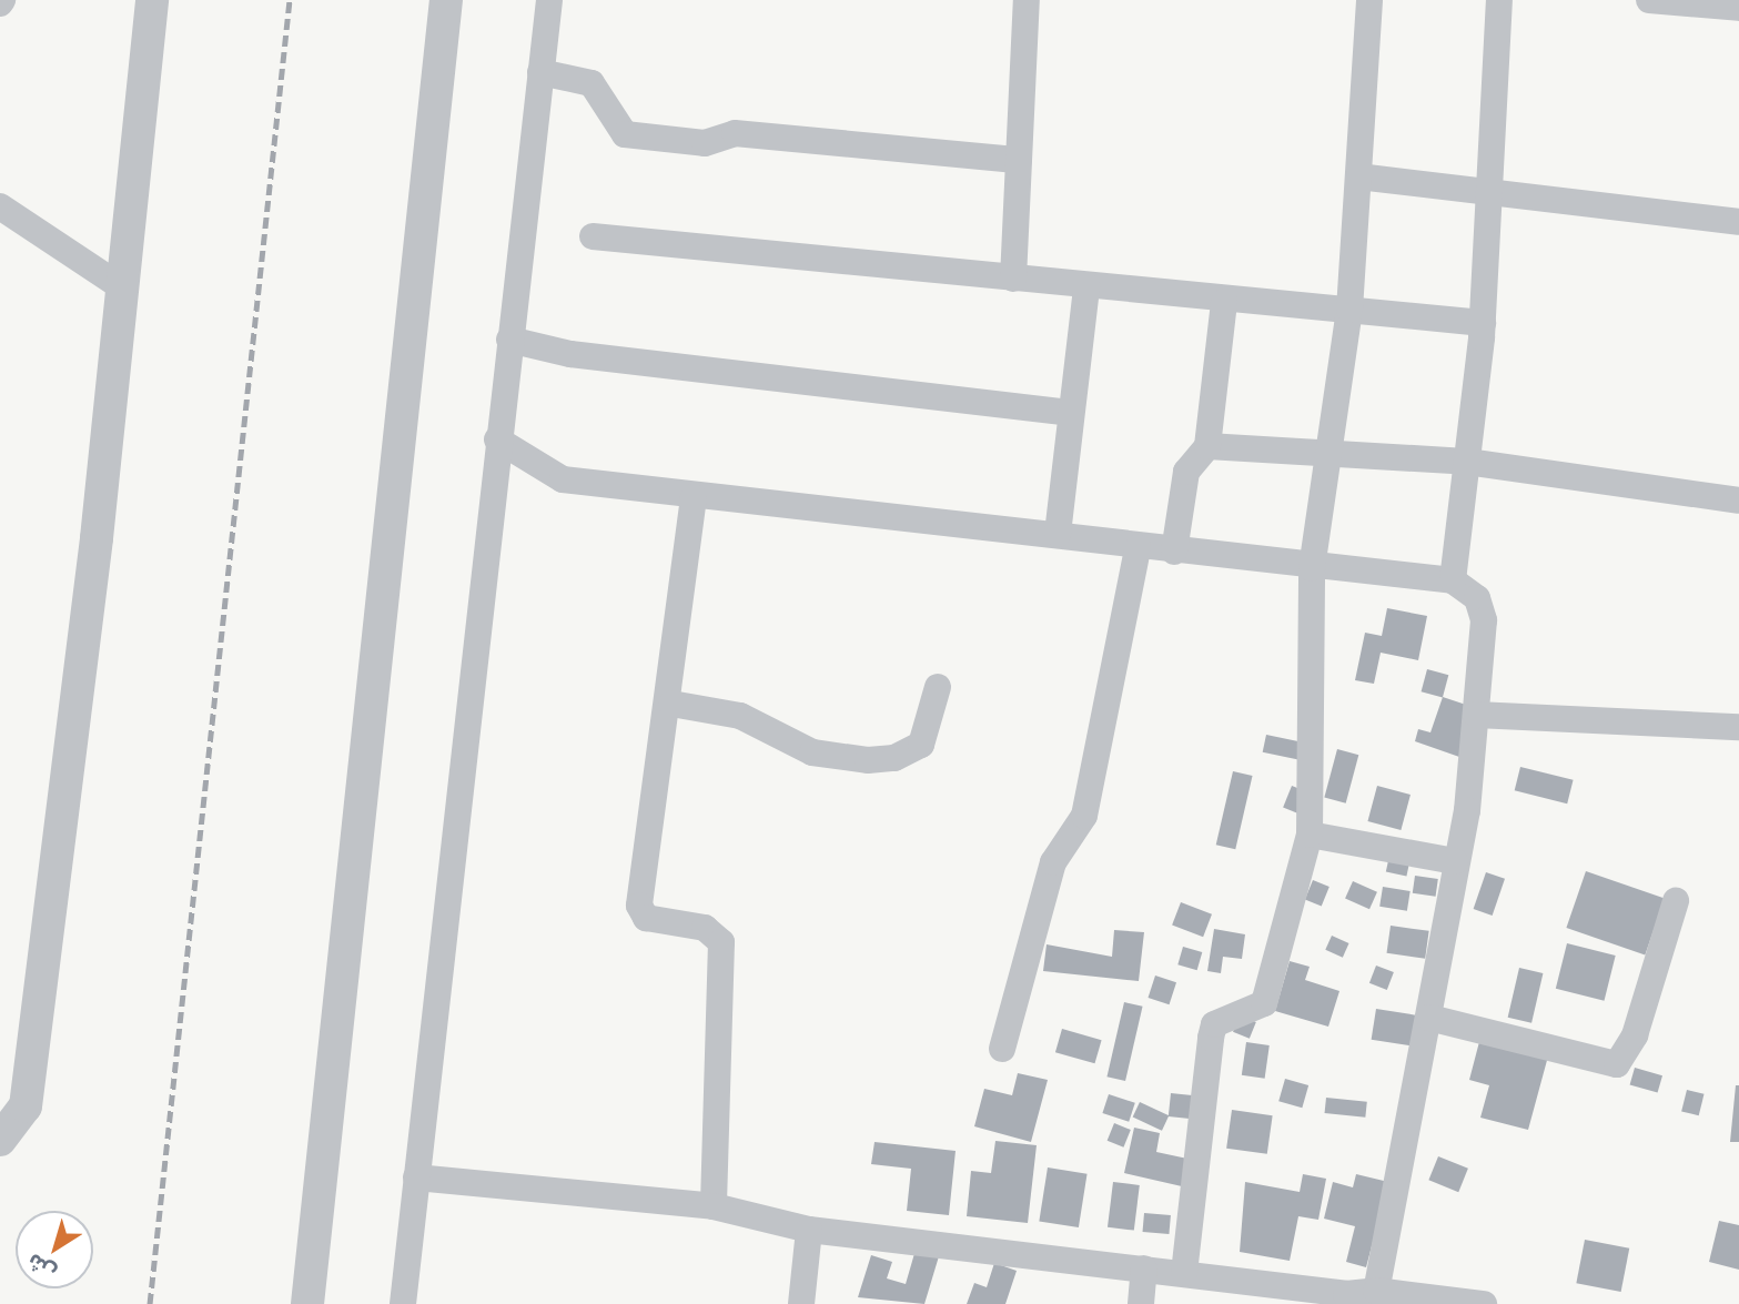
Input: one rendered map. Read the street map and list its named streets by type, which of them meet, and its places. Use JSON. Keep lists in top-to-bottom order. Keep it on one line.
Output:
{"north":"bottom left"}
